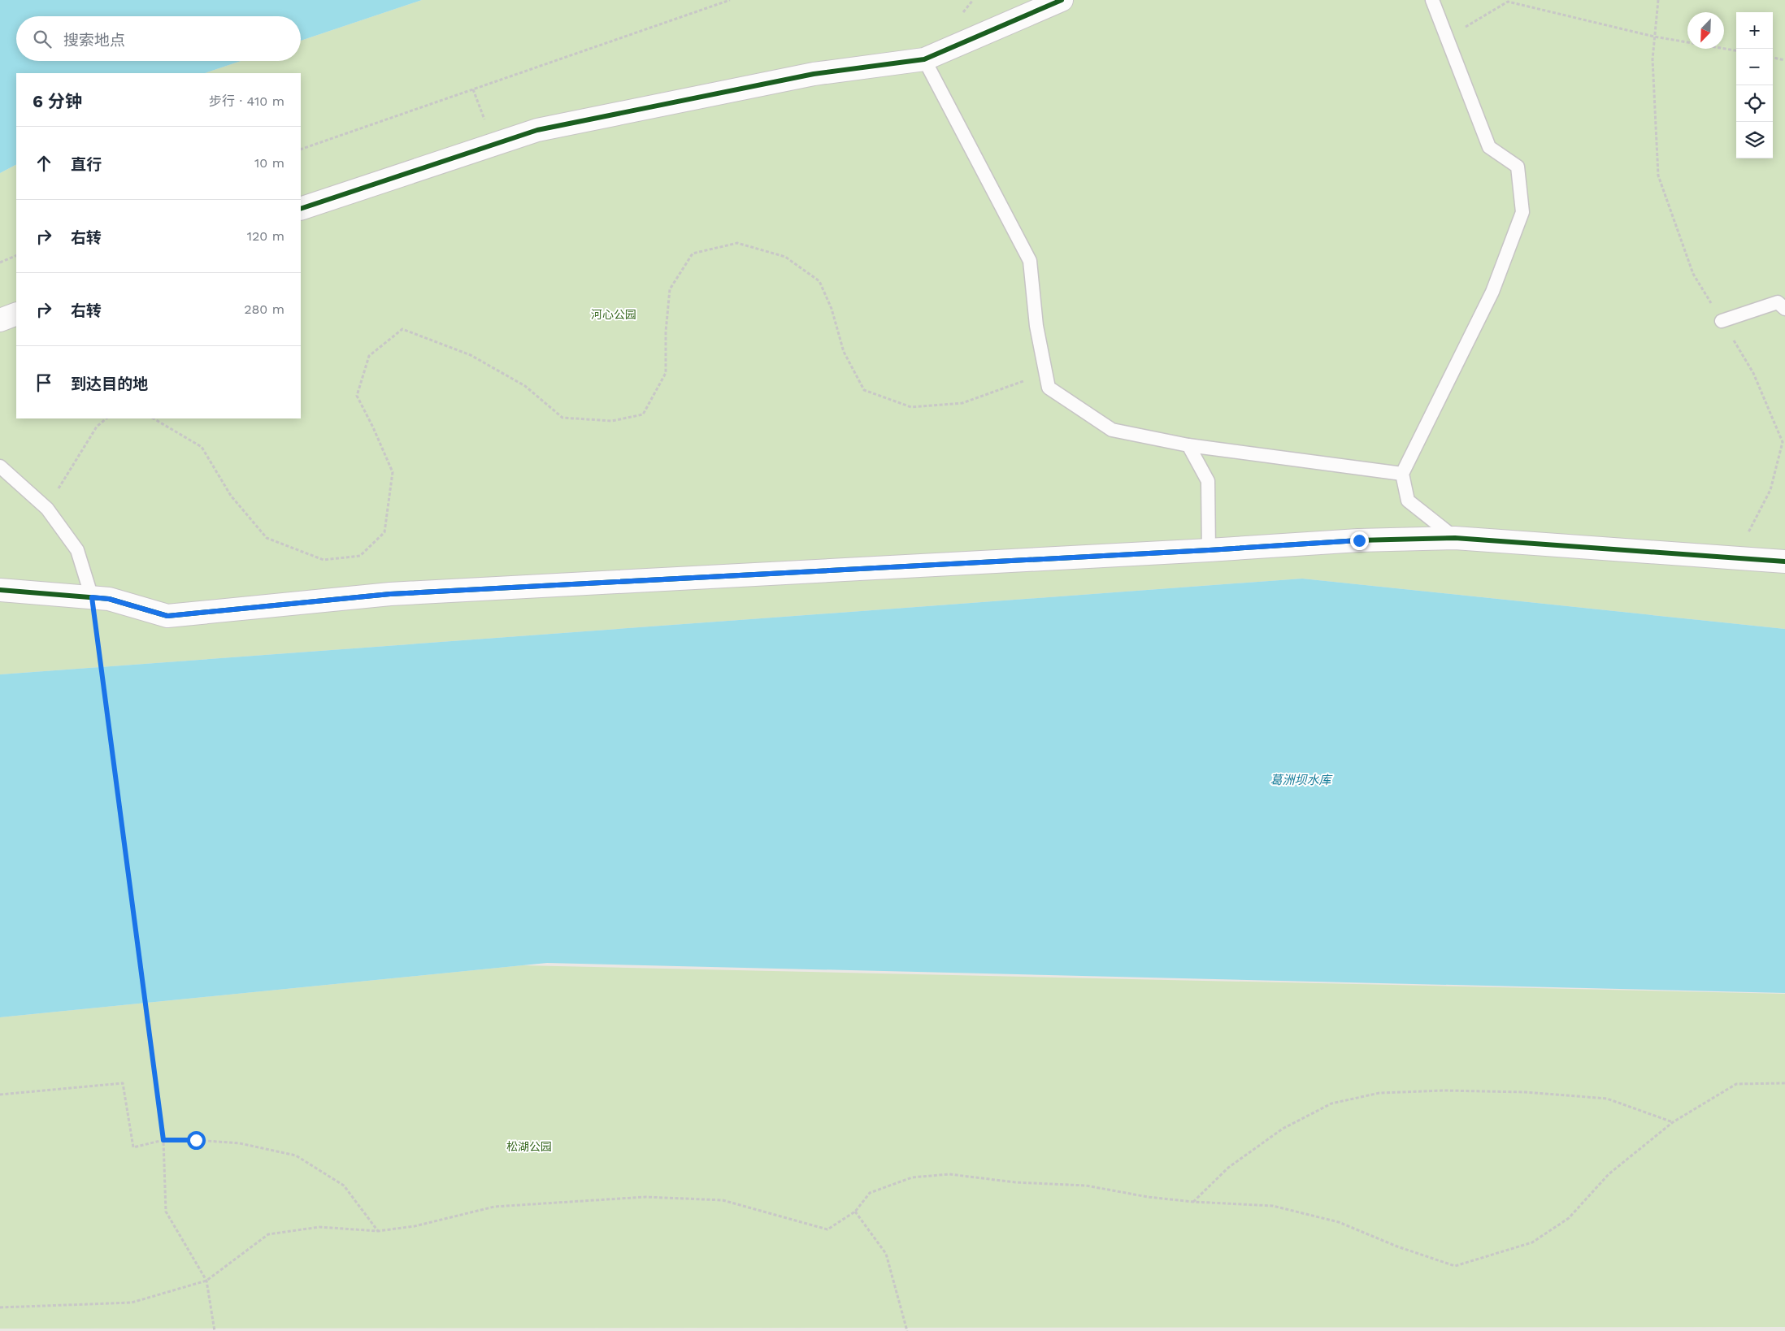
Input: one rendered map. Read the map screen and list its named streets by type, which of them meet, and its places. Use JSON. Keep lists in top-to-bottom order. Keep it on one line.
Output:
{"water":["葛洲坝水库"],"parks":["河心公园","松湖公园"],"north":"bottom left","page":{"map_buttons":["+","−"],"search":"搜索地点","heading":["6 分钟","步行 · 410 m"],"list":[["直行","10 m"],["右转","120 m"],["右转","280 m"],"到达目的地"]}}
